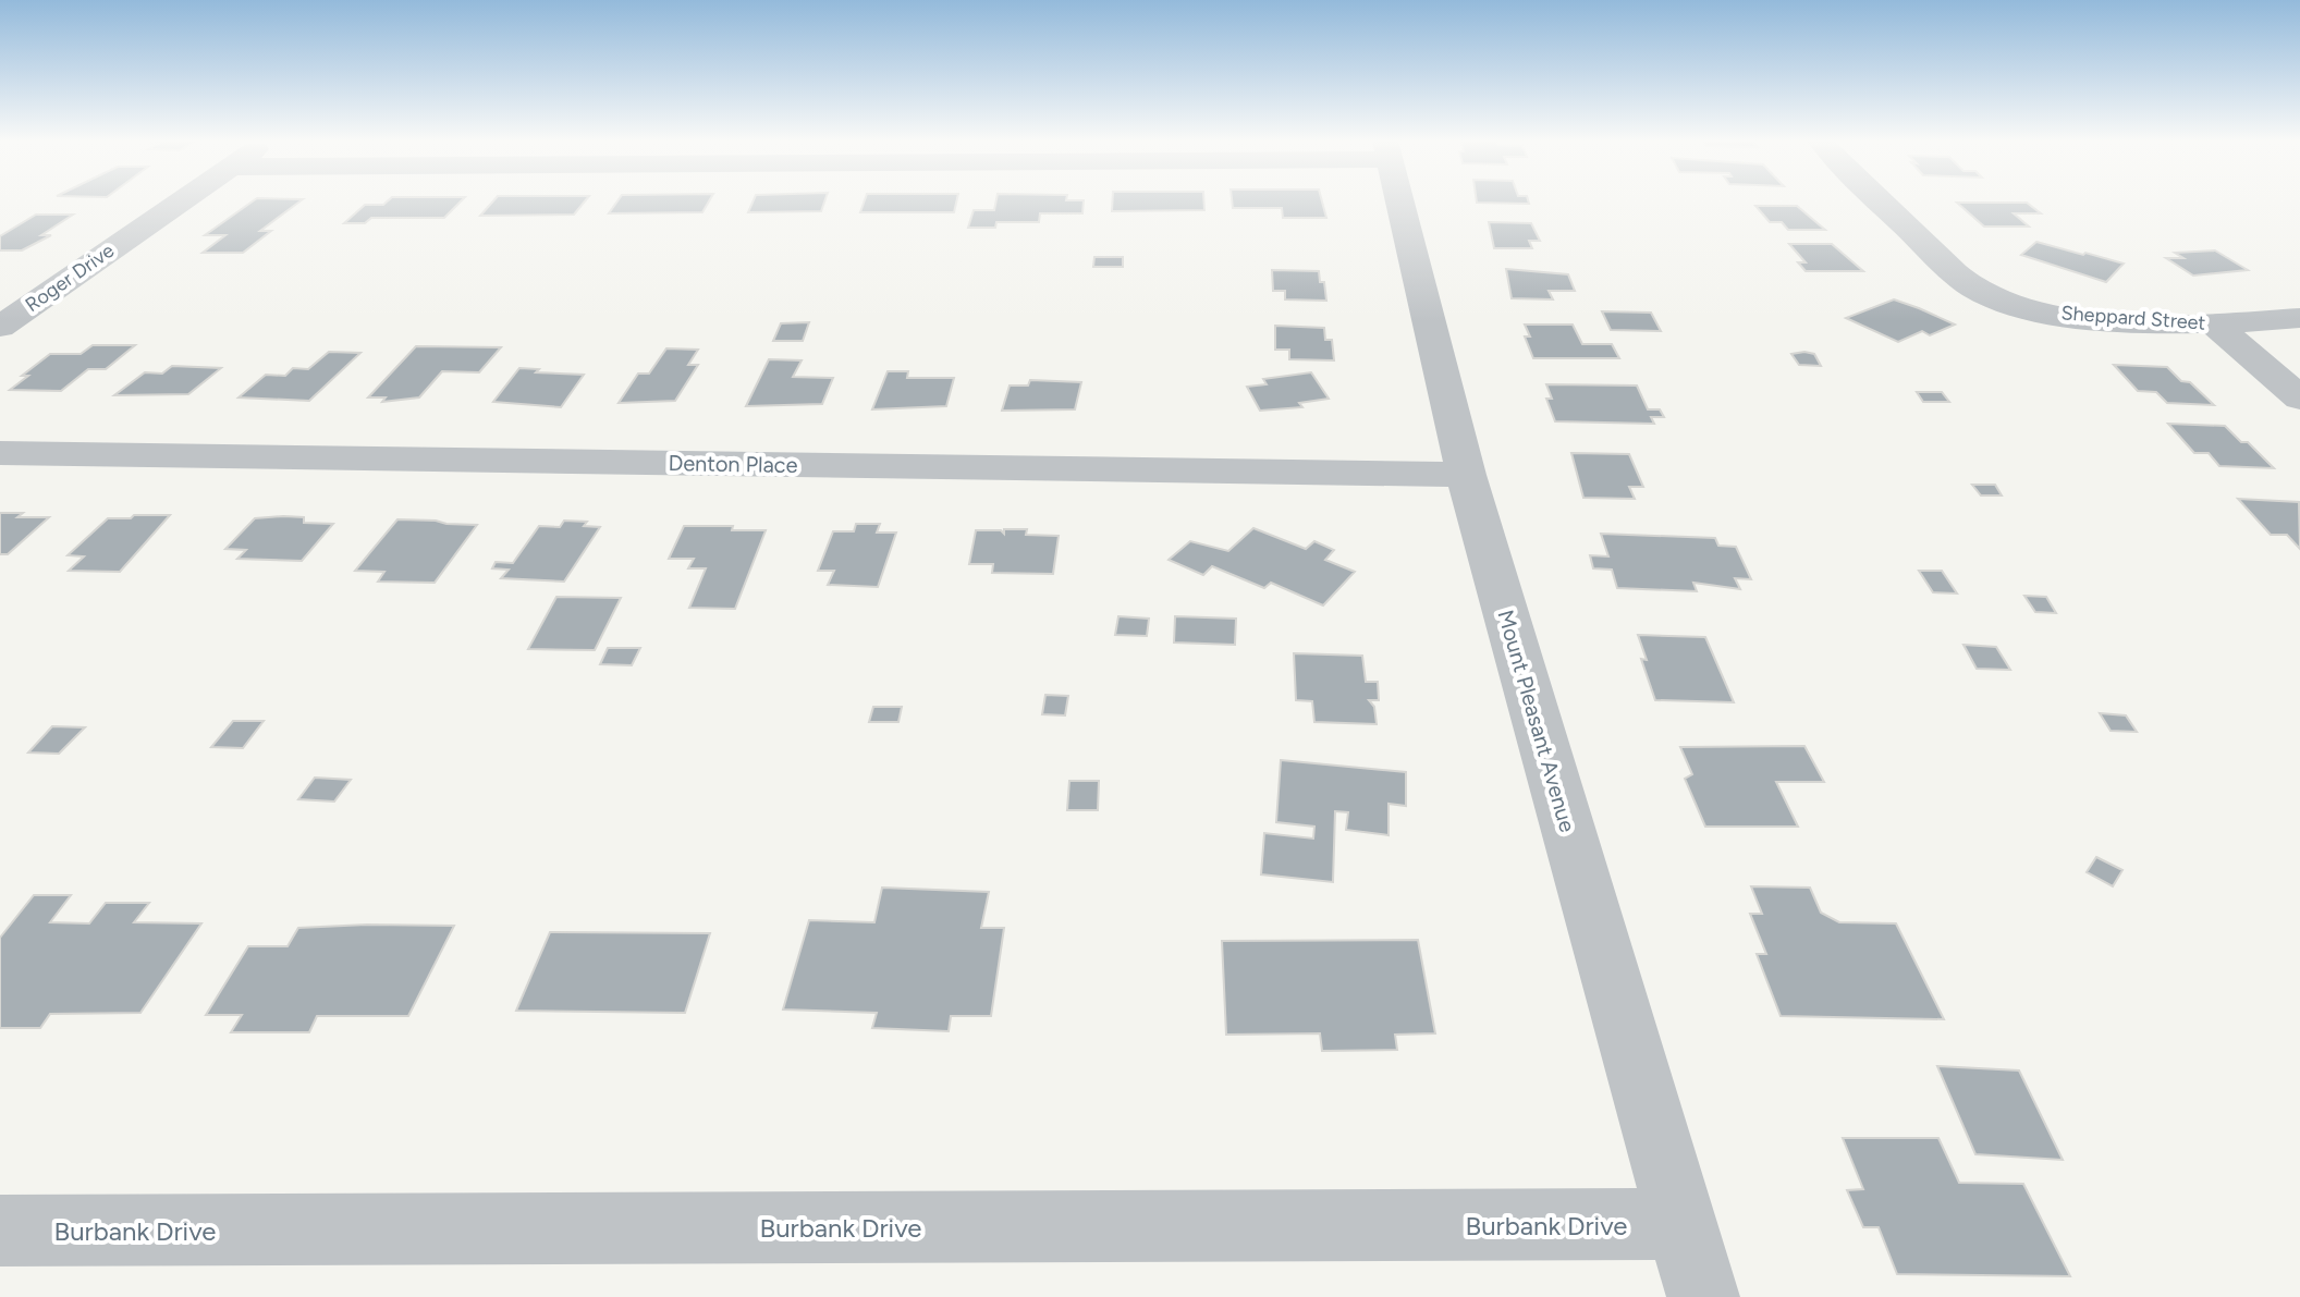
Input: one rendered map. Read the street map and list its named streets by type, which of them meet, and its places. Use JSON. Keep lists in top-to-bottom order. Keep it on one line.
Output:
{"streets":{"street":["Roger Drive","Sheppard Street","Denton Place","Mount Pleasant Avenue","Burbank Drive"]},"crossings":[["Denton Place","Mount Pleasant Avenue"],["Mount Pleasant Avenue","Burbank Drive"]]}
